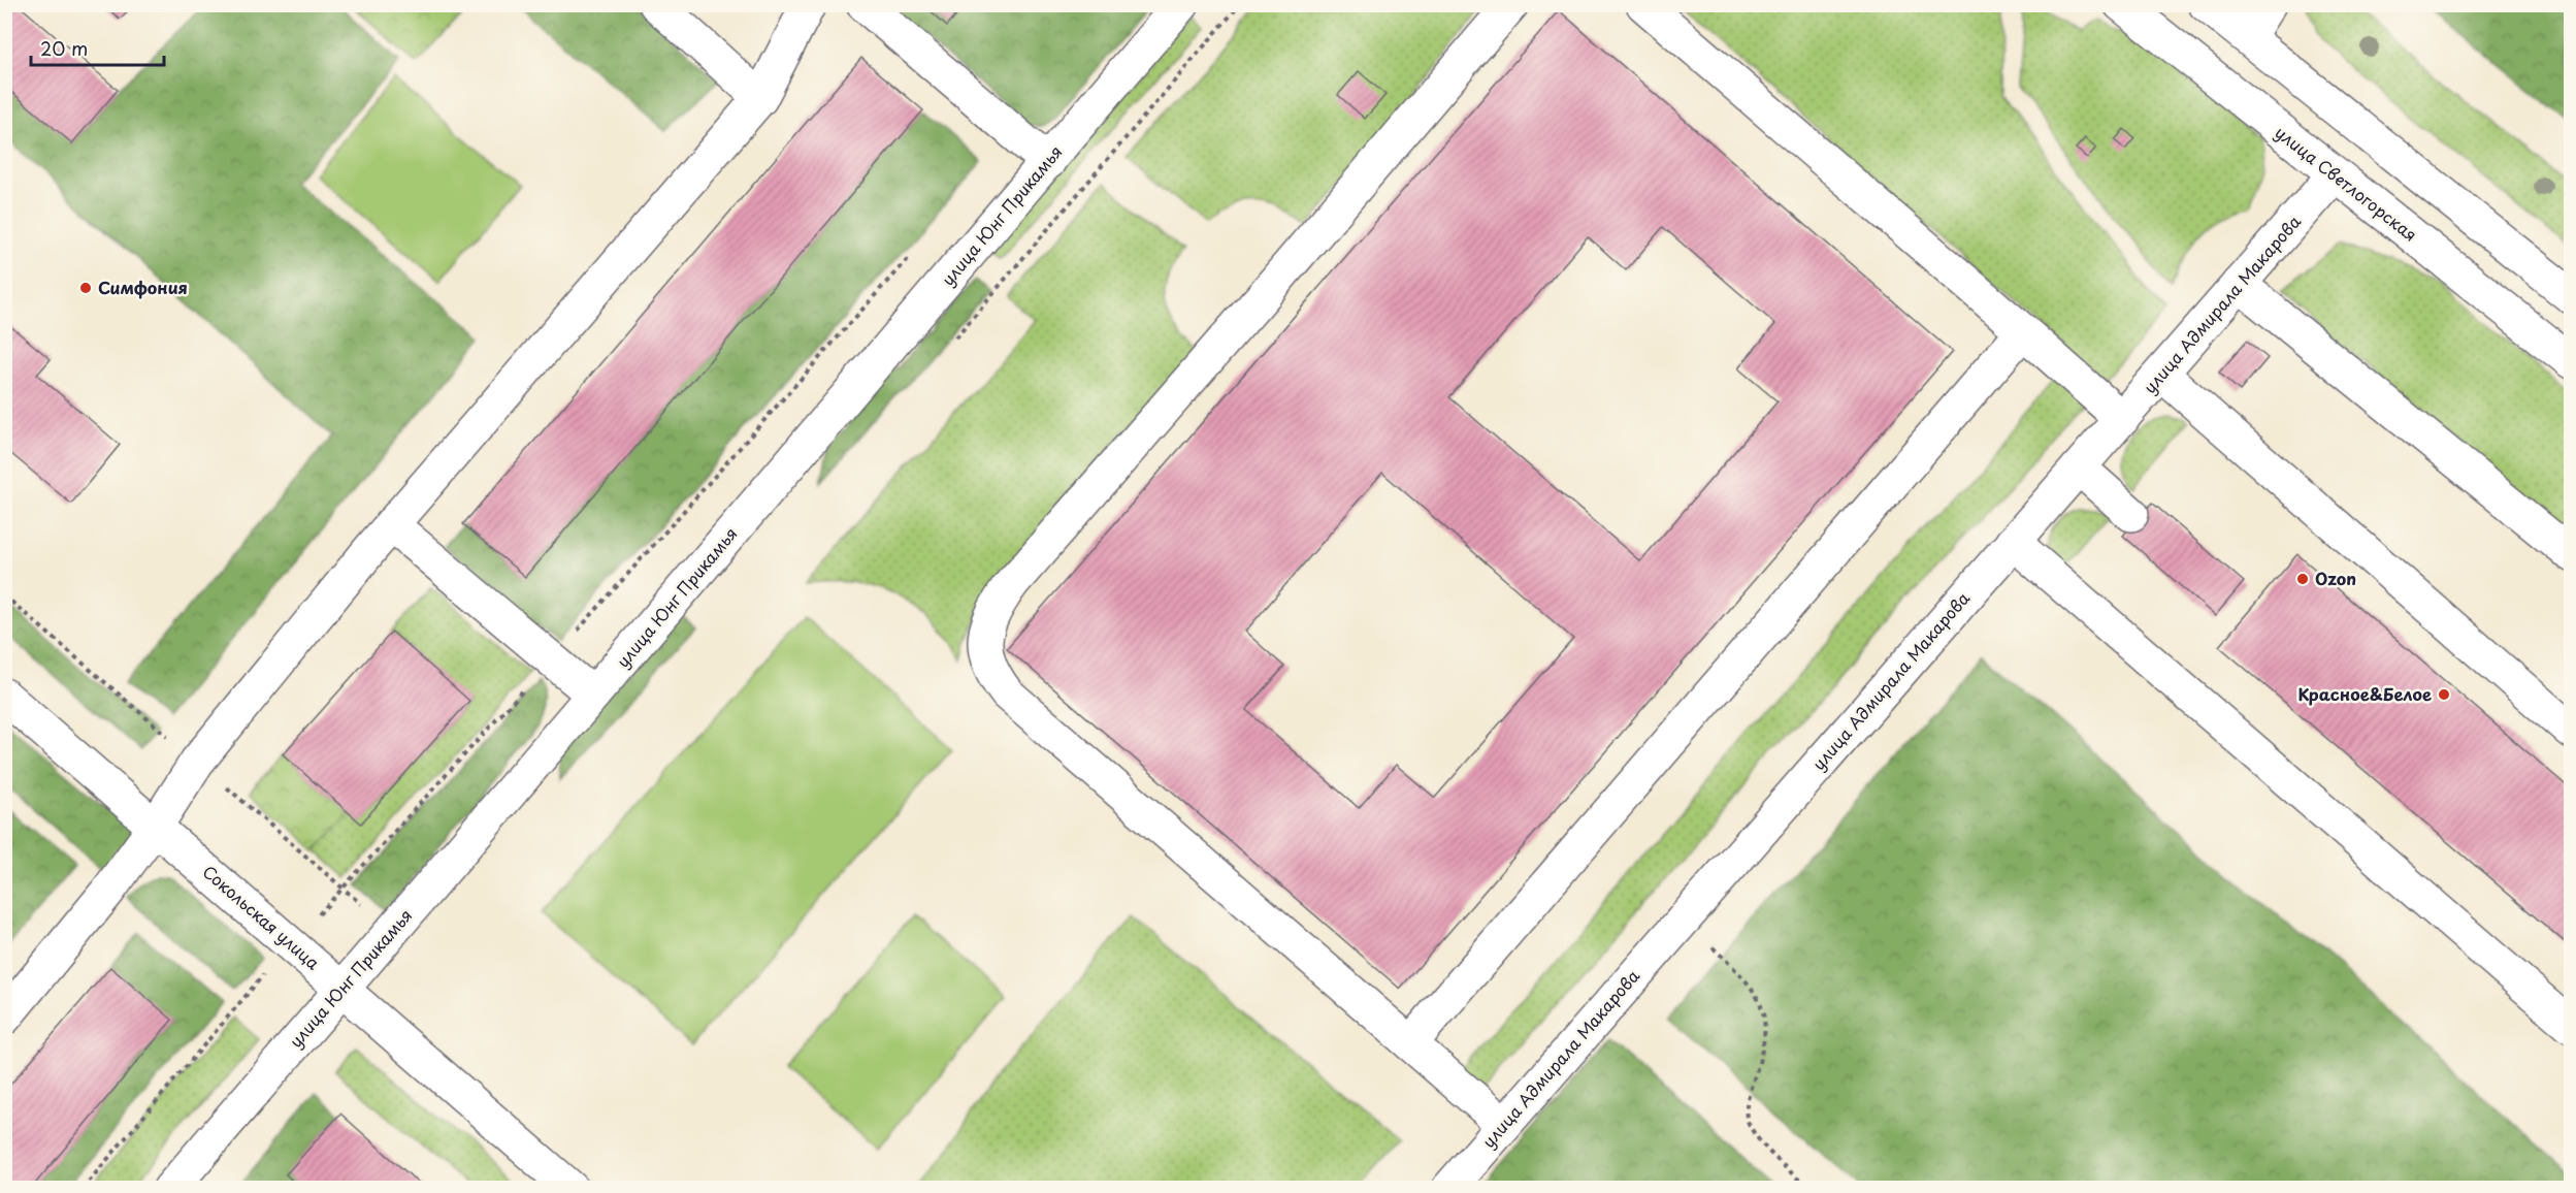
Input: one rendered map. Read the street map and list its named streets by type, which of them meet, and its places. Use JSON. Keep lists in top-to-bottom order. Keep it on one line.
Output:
{"streets":{"street":["улица Светлогорская","улица Юнг Прикамья","улица Адмирала Макарова","Сокольская улица"]},"crossings":[["улица Светлогорская","улица Адмирала Макарова"],["улица Юнг Прикамья","Сокольская улица"]],"places":["Симфония","Ozon","Красное&Белое"],"scale_bar":"20 m"}
